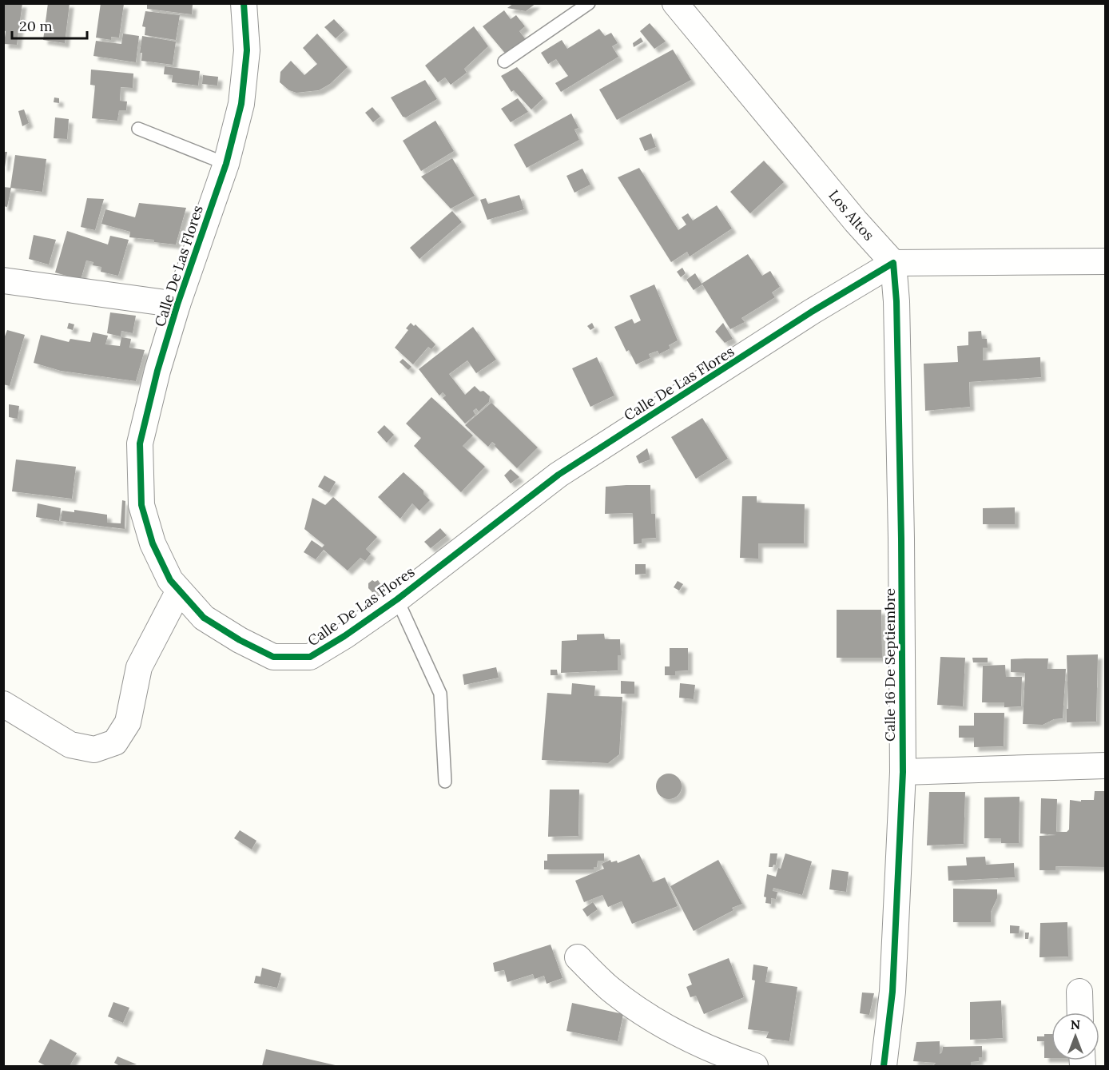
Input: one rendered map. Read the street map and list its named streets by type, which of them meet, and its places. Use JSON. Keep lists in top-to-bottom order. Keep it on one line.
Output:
{"streets":{"street":["Los Altos","Calle De Las Flores","Calle 16 De Septiembre"]},"crossings":[["Los Altos","Calle De Las Flores"],["Los Altos","Calle 16 De Septiembre"],["Calle De Las Flores","Calle 16 De Septiembre"]],"scale_bar":"20 m","north":"top"}
